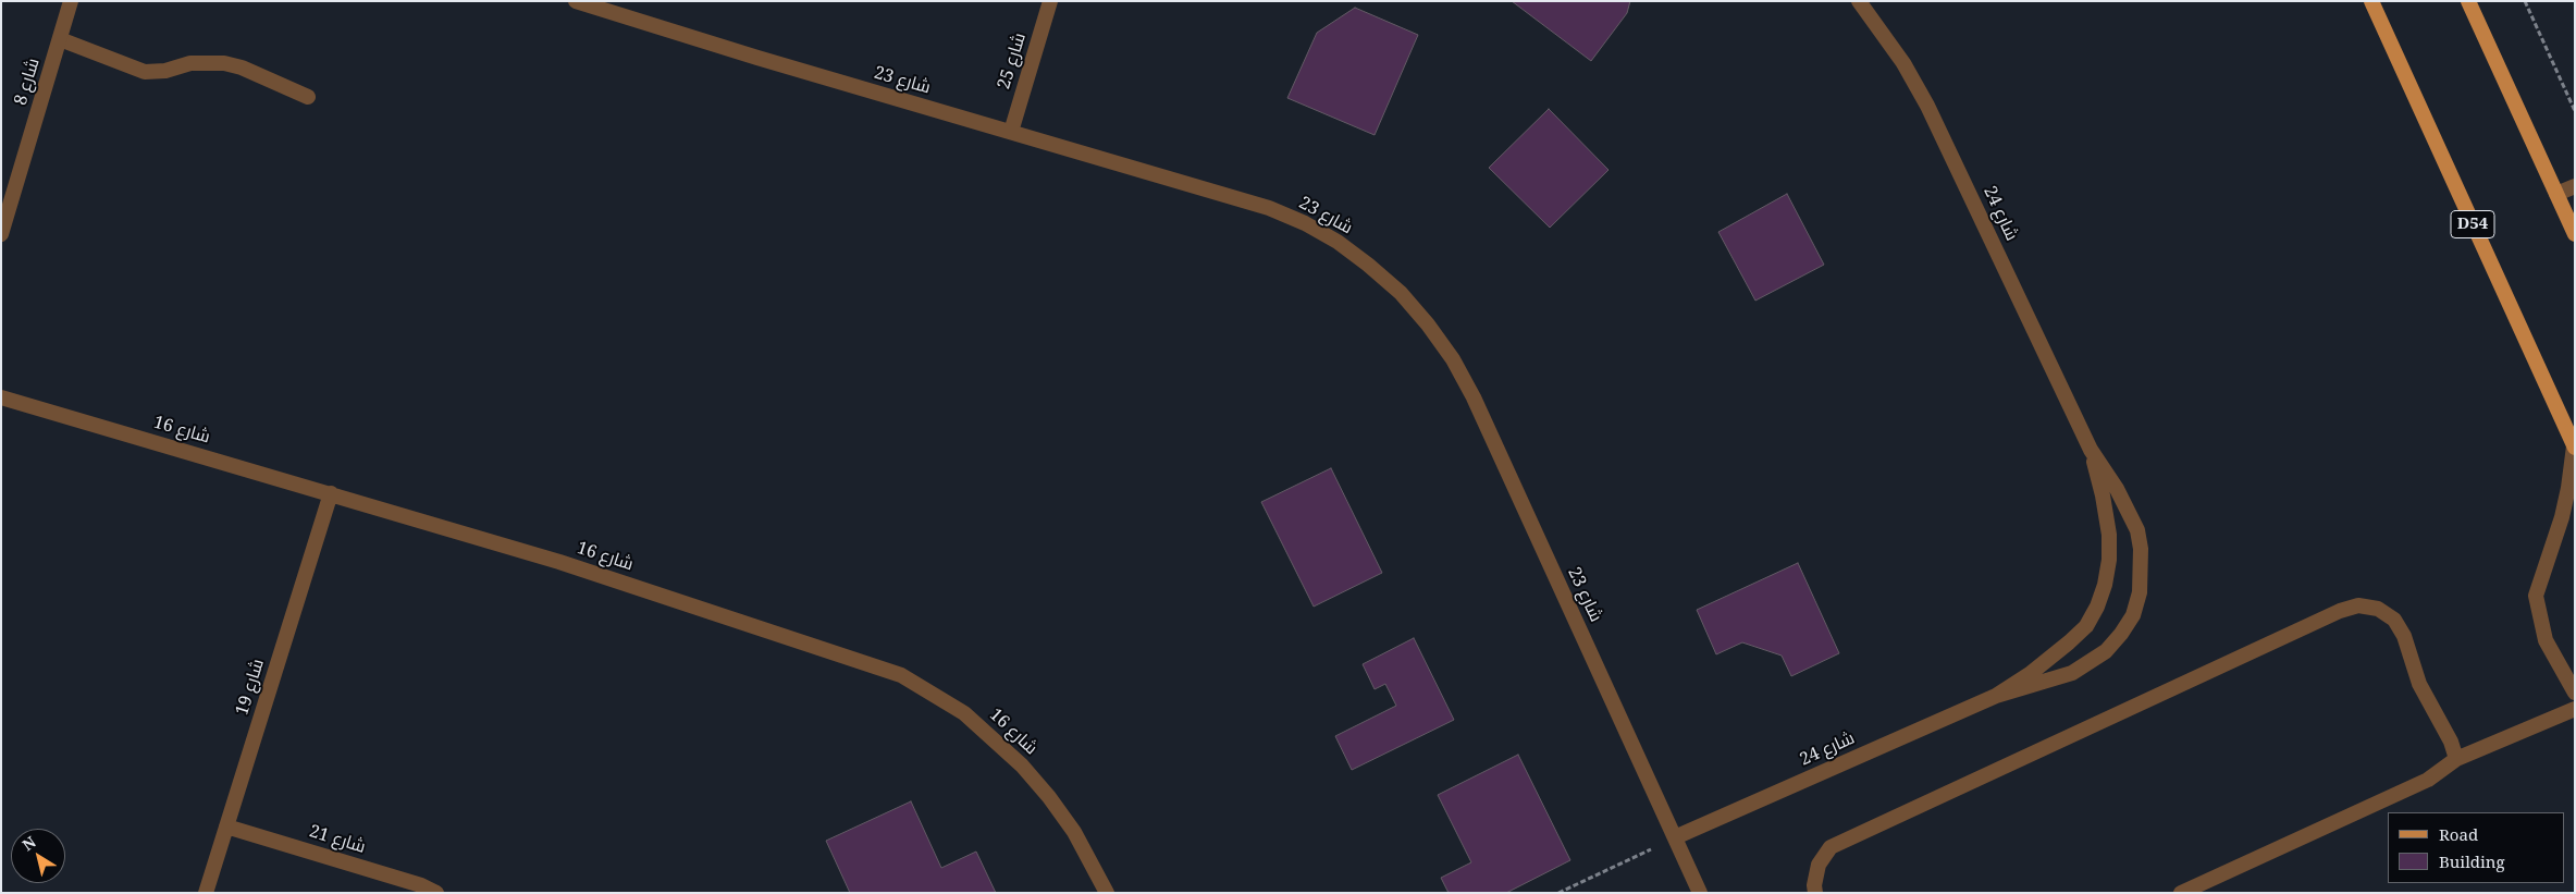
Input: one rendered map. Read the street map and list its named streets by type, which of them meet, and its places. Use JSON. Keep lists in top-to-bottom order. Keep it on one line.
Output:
{"streets":{"main road":["D54"],"street":["شارع 25","شارع 23","شارع 8","شارع 24","شارع 16","شارع 19","شارع 21"]},"crossings":[["شارع 25","شارع 23"],["شارع 23","شارع 24"],["شارع 16","شارع 19"],["شارع 19","شارع 21"]],"legend":["Road","Building"],"north":"top left"}
